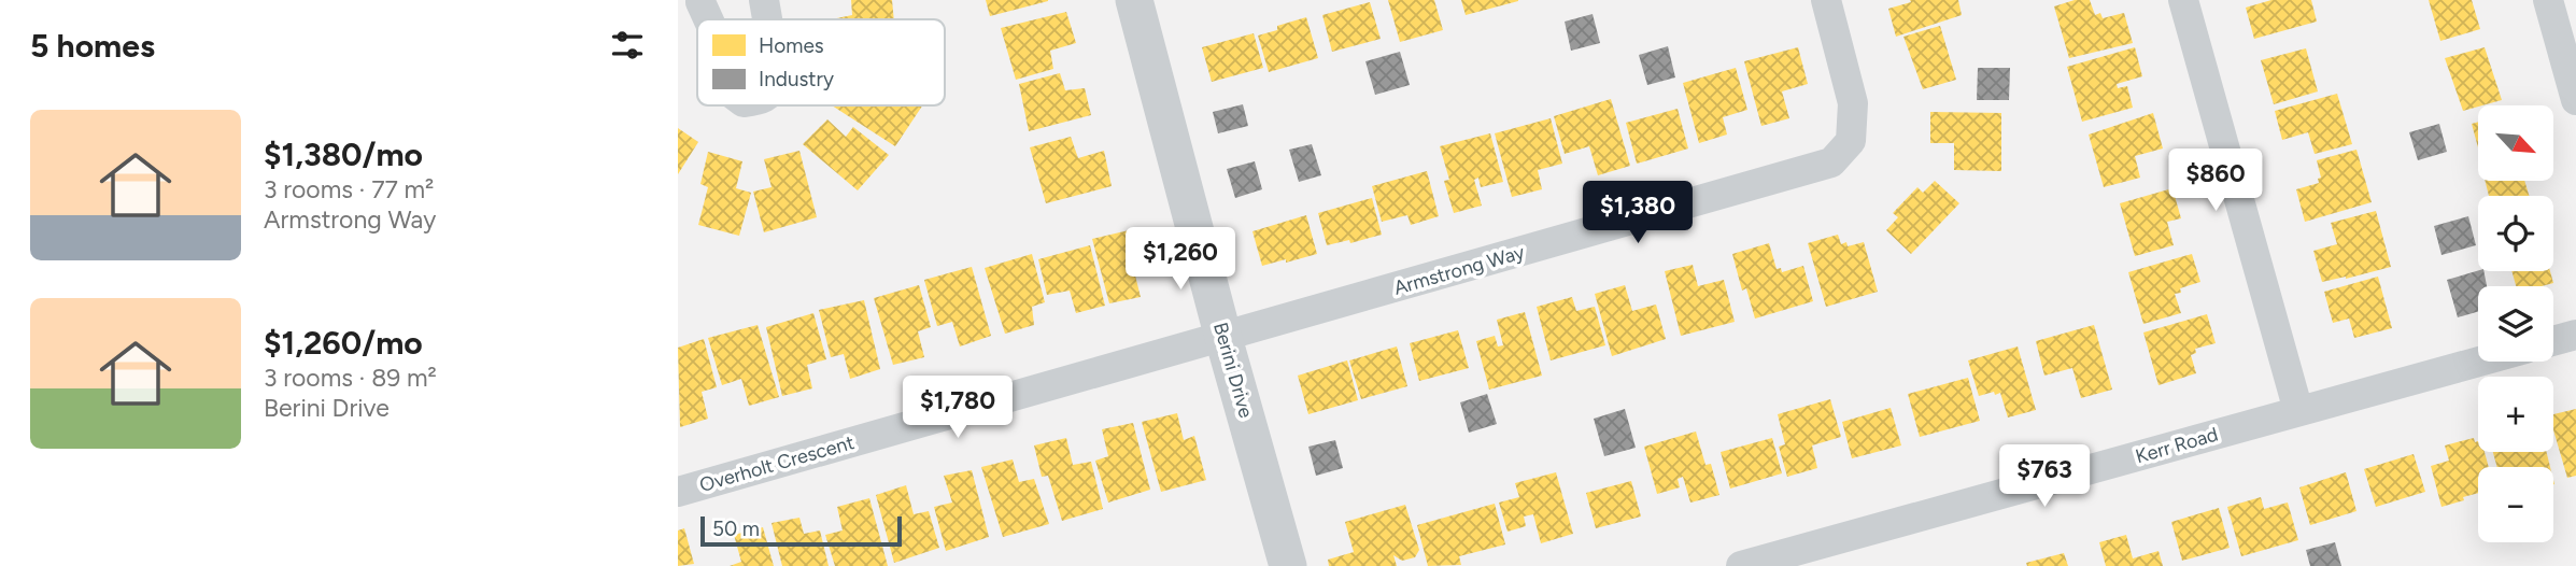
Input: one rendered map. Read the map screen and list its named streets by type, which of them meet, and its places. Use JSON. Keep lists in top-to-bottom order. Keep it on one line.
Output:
{"streets":{"street":["Armstrong Way","Berini Drive","Kerr Road","Overholt Crescent"]},"crossings":[["Armstrong Way","Berini Drive"],["Armstrong Way","Overholt Crescent"],["Berini Drive","Overholt Crescent"]],"legend":["Homes","Industry"],"scale_bar":"50 m","north":"bottom right","page":{"heading":"5 homes","list":[{"name":"$1,380/mo","note":"3 rooms · 77 m² · Armstrong Way"},{"name":"$1,260/mo","note":"3 rooms · 89 m² · Berini Drive"}],"map_buttons":["+","−"],"price":["$860","$1,380","$1,260","$1,780","$763"],"scale":"50 m"}}
